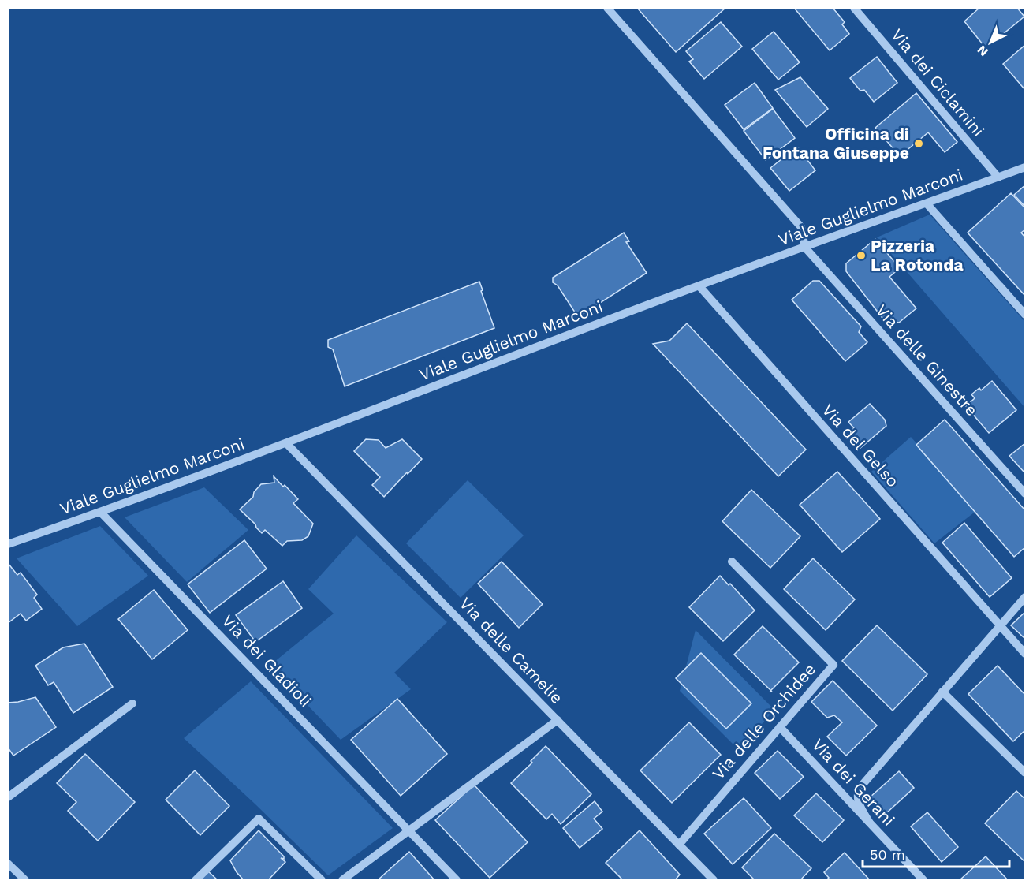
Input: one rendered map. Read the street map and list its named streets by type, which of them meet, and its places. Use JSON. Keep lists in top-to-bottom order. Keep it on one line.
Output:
{"streets":{"street":["Via dei Ciclamini","Viale Guglielmo Marconi","Via delle Ginestre","Via del Gelso","Via delle Camelie","Via dei Gladioli","Via delle Orchidee","Via dei Gerani"]},"crossings":[["Via dei Ciclamini","Viale Guglielmo Marconi"],["Viale Guglielmo Marconi","Via delle Ginestre"],["Viale Guglielmo Marconi","Via del Gelso"],["Viale Guglielmo Marconi","Via delle Camelie"],["Viale Guglielmo Marconi","Via dei Gladioli"],["Via delle Camelie","Via delle Orchidee"],["Via delle Orchidee","Via dei Gerani"]],"places":["Officina di Fontana Giuseppe","Pizzeria La Rotonda"],"scale_bar":"50 m","north":"bottom left"}
